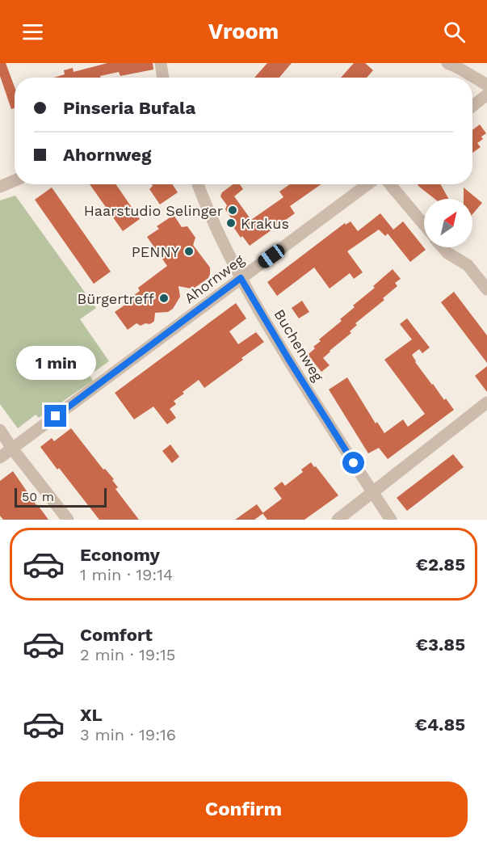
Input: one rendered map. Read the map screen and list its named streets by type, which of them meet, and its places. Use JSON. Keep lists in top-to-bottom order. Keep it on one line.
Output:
{"streets":{"street":["Ahornweg","Buchenweg"]},"crossings":[["Ahornweg","Buchenweg"]],"places":["Haarstudio Selinger","Krakus","PENNY","Bürgertreff"],"scale_bar":"50 m","north":"top right","page":{"header":"Vroom","banner":["Pinseria Bufala","Ahornweg"],"bubble":"1 min","scale":"50 m","list":[{"name":"Economy","note":"1 min · 19:14","value":"€2.85"},{"name":"Comfort","note":"2 min · 19:15","value":"€3.85"},{"name":"XL","note":"3 min · 19:16","value":"€4.85"}],"buttons":"Confirm"}}
